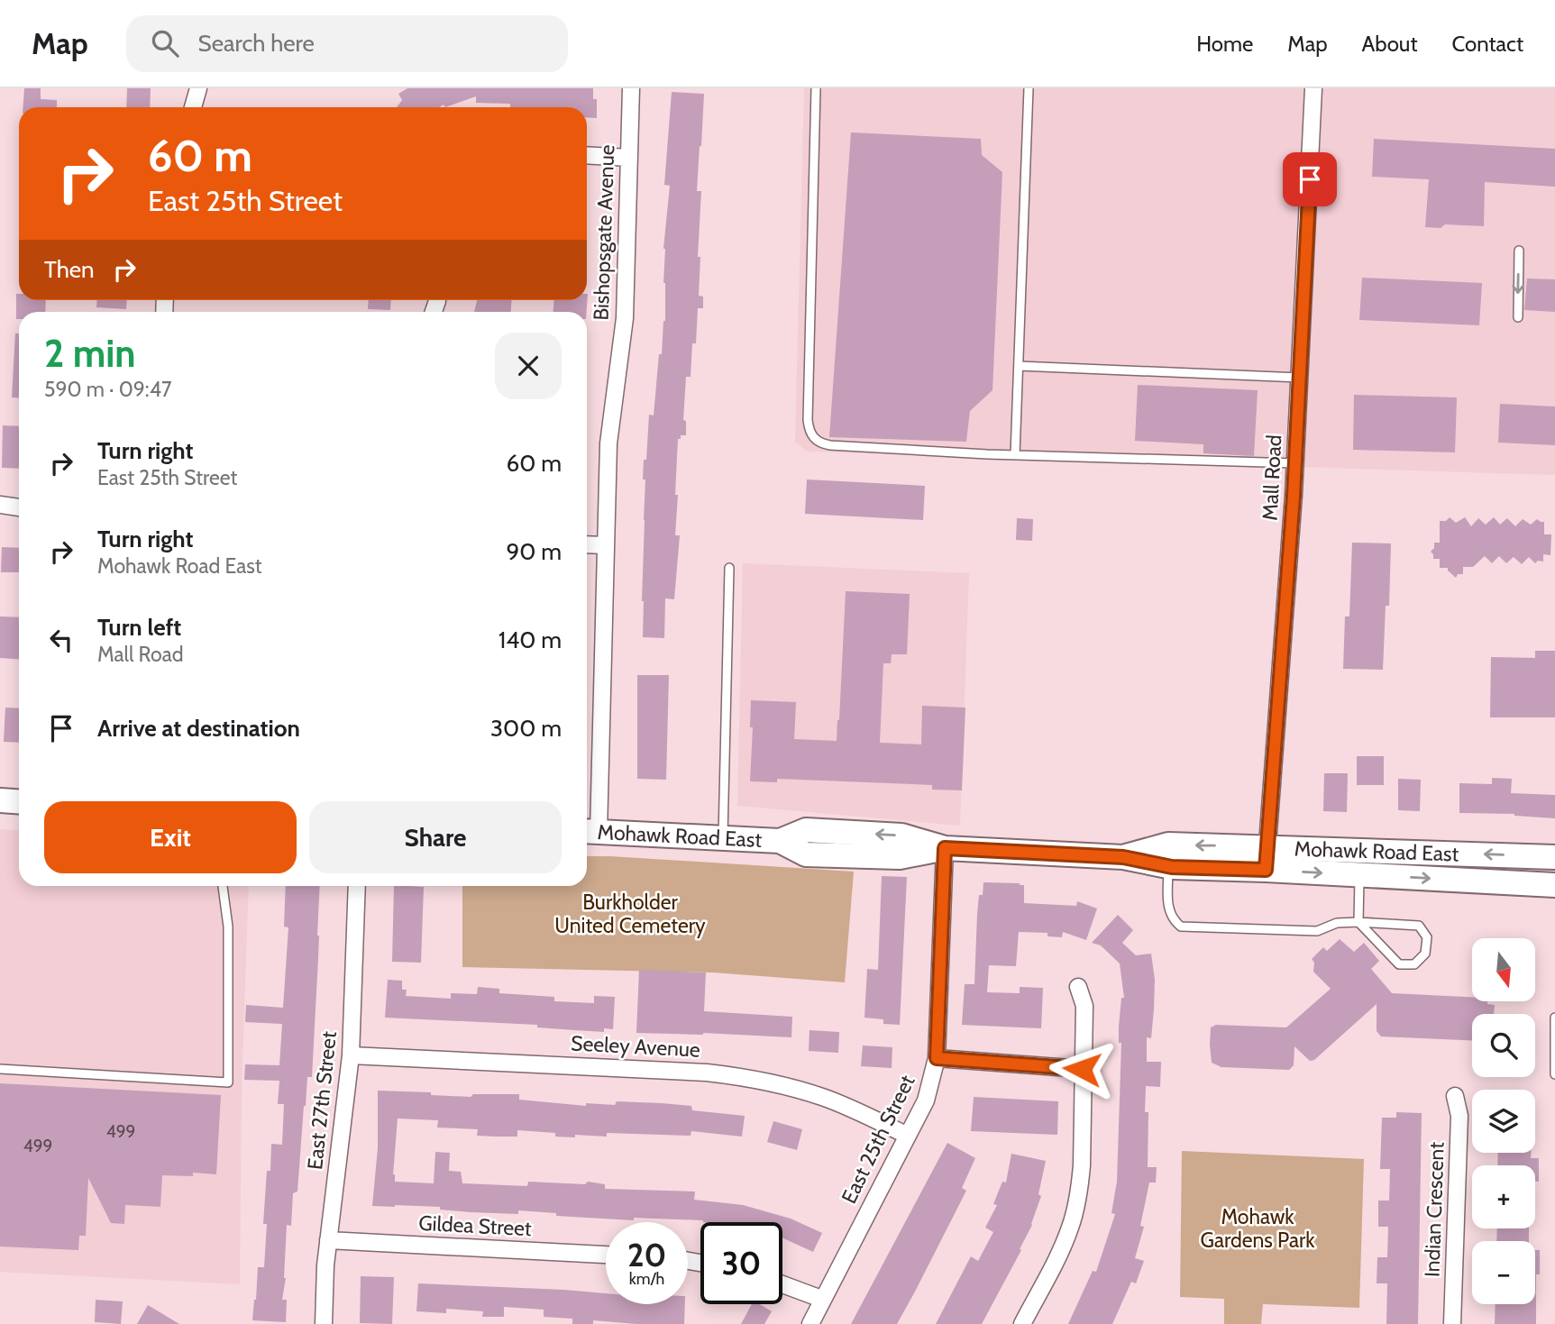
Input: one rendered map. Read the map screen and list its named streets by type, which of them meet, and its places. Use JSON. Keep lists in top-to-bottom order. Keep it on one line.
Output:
{"streets":{"main road":["Mohawk Road East"],"street":["Bishopsgate Avenue","Mall Road","Seeley Avenue","East 27th Street","East 25th Street","Indian Crescent","Gildea Street"]},"crossings":[["Bishopsgate Avenue","Mohawk Road East"],["Mall Road","Mohawk Road East"],["Mohawk Road East","East 25th Street"],["Seeley Avenue","East 27th Street"],["Seeley Avenue","East 25th Street"],["East 27th Street","Gildea Street"]],"parks":["Burkholder United Cemetery","Mohawk Gardens Park"],"house_numbers":["499","499"],"north":"bottom","page":{"header":"Map","search":"Search here","nav":["Home","Map","About","Contact"],"turn":["60 m","East 25th Street"],"then":"Then","heading":["2 min","590 m · 09:47"],"list":[{"name":"Turn right","note":"East 25th Street","value":"60 m"},{"name":"Turn right","note":"Mohawk Road East","value":"90 m"},{"name":"Turn left","note":"Mall Road","value":"140 m"},{"name":"Arrive at destination","value":"300 m"}],"buttons":["Exit","Share"],"map_buttons":["+","−"],"speed":"20 km/h","limit":"30"}}
